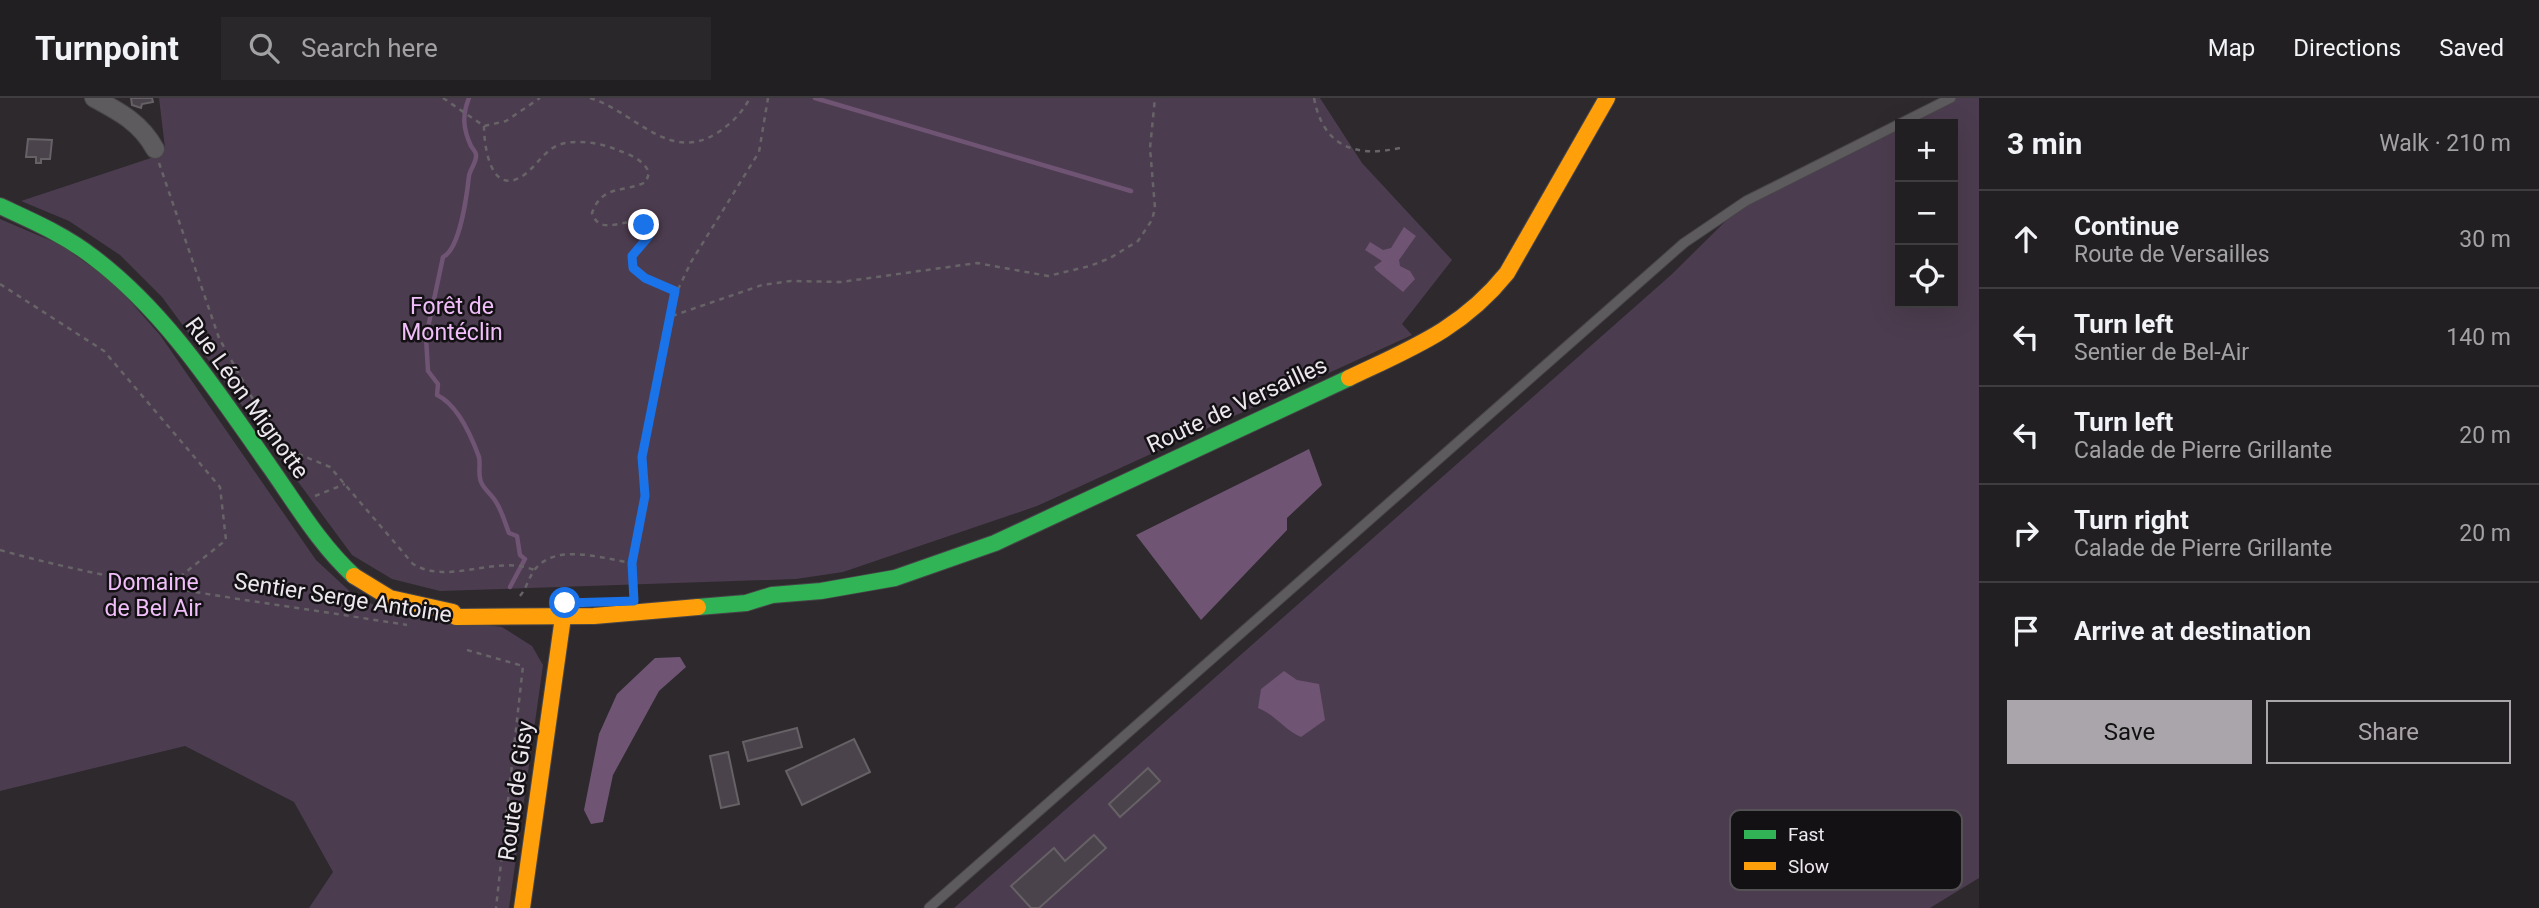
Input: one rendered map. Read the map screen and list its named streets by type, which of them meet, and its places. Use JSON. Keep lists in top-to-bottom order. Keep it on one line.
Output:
{"streets":{"main road":["Rue Léon Mignotte","Route de Versailles","Route de Gisy"],"path":["Sentier Serge Antoine"]},"crossings":[["Rue Léon Mignotte","Route de Versailles"],["Rue Léon Mignotte","Route de Gisy"],["Route de Versailles","Route de Gisy"]],"parks":["Forêt de Montéclin","Domaine de Bel Air"],"legend":["Fast","Slow"],"page":{"header":"Turnpoint","search":"Search here","nav":["Map","Directions","Saved"],"heading":["3 min","Walk · 210 m"],"map_buttons":["+","−"],"list":[["Continue","Route de Versailles","30 m"],["Turn left","Sentier de Bel-Air","140 m"],["Turn left","Calade de Pierre Grillante","20 m"],["Turn right","Calade de Pierre Grillante","20 m"],"Arrive at destination"],"buttons":["Save","Share"]}}
